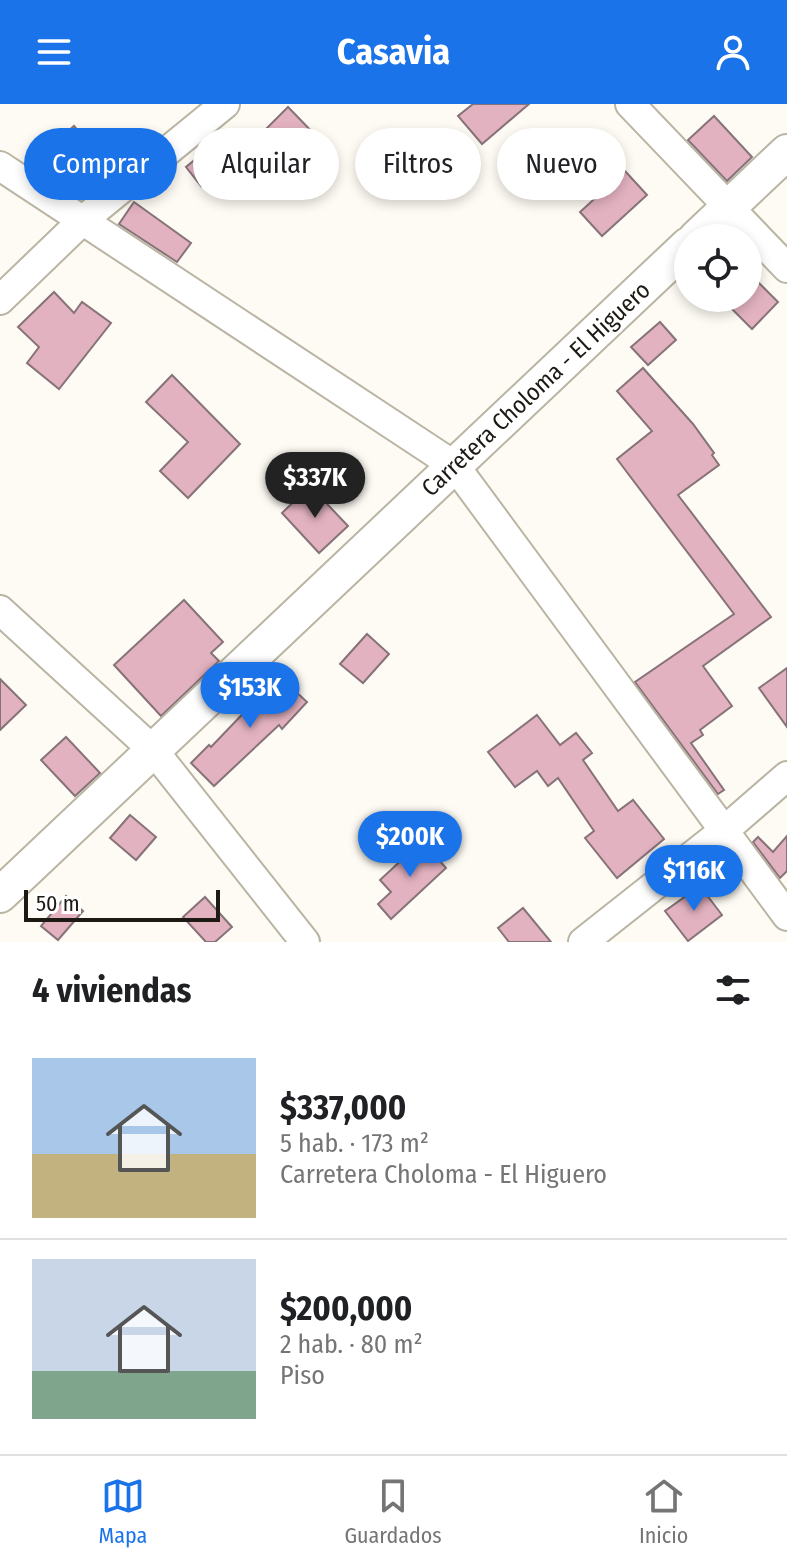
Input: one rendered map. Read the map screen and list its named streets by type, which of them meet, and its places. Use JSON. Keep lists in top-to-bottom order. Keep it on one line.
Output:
{"streets":{"street":["Carretera Choloma - El Higuero"]},"scale_bar":"50 m","page":{"header":"Casavia","chip":["Comprar","Alquilar","Filtros","Nuevo"],"price":["$337K","$153K","$200K","$116K"],"scale":"50 m","heading":"4 viviendas","list":[{"name":"$337,000","note":"5 hab. · 173 m² · Carretera Choloma - El Higuero"},{"name":"$200,000","note":"2 hab. · 80 m² · Piso"}],"tabs":["Mapa","Guardados","Inicio"]}}
